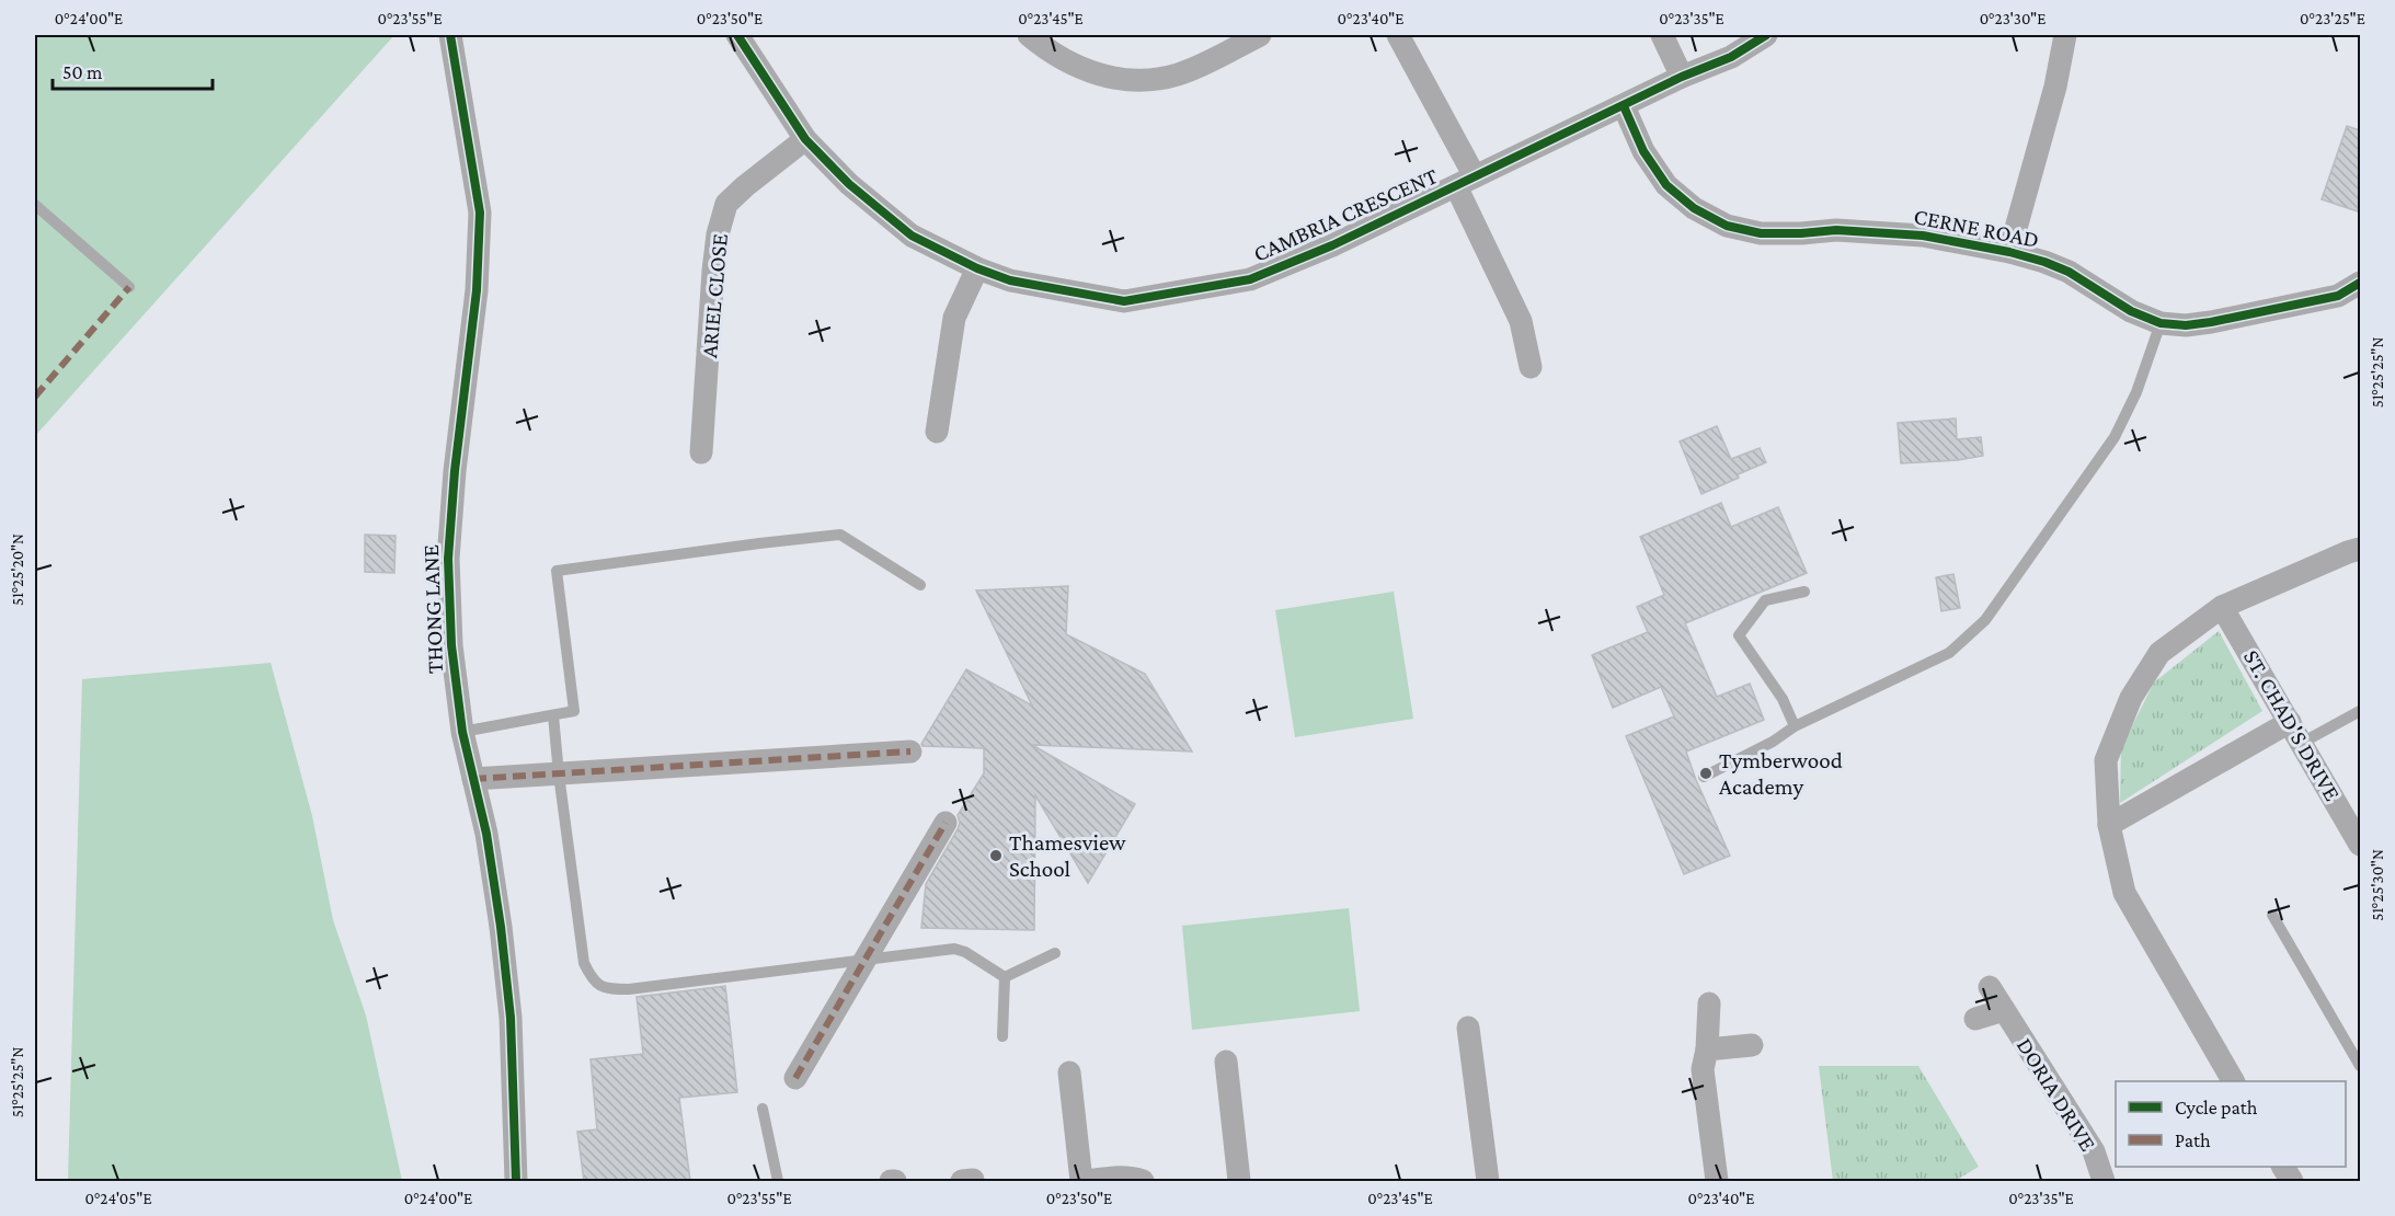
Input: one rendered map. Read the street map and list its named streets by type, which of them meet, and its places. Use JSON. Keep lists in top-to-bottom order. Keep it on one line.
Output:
{"streets":{"street":["CAMBRIA CRESCENT","CERNE ROAD","ARIEL CLOSE","THONG LANE","ST. CHAD'S DRIVE","DORIA DRIVE"]},"crossings":[["CAMBRIA CRESCENT","CERNE ROAD"],["CAMBRIA CRESCENT","ARIEL CLOSE"]],"places":["Tymberwood Academy","Thamesview School"],"legend":["Cycle path","Path"],"scale_bar":"50 m","coordinates":["0°24'00\"E","0°23'55\"E","0°23'50\"E","0°23'45\"E","0°23'40\"E","0°23'35\"E","0°23'30\"E","0°23'25\"E","51°25'25\"N","51°25'20\"N","51°25'30\"N","0°24'05\"E"]}
